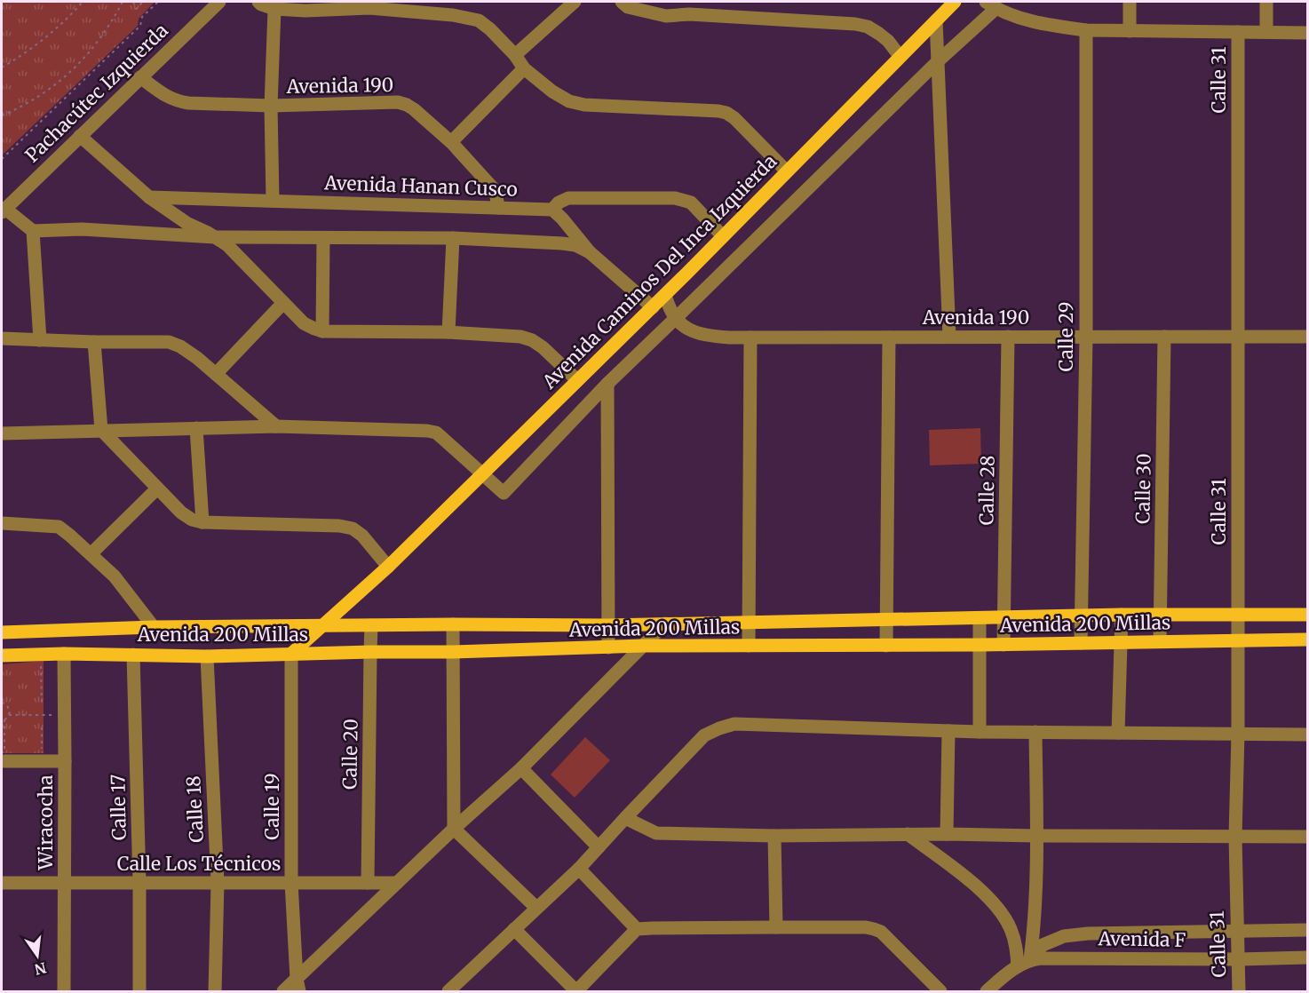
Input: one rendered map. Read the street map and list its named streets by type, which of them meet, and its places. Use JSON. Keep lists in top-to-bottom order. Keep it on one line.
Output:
{"streets":{"main road":["Avenida Caminos Del Inca Izquierda","Avenida 200 Millas"],"street":["Calle 31","Avenida 190","Pachacútec Izquierda","Avenida Hanan Cusco","Calle 29","Calle 30","Calle 28","Calle 20","Calle 19","Calle 17","Calle 18","Wiracocha","Calle Los Técnicos","Avenida F"]},"crossings":[["Calle 31","Avenida 190"],["Calle 31","Avenida 200 Millas"],["Calle 31","Avenida F"],["Avenida 190","Pachacútec Izquierda"],["Avenida 190","Avenida Hanan Cusco"],["Avenida 190","Calle 29"],["Avenida 190","Calle 30"],["Avenida 190","Calle 28"],["Avenida Caminos Del Inca Izquierda","Avenida 200 Millas"],["Avenida Caminos Del Inca Izquierda","Calle 19"],["Calle 29","Avenida 200 Millas"],["Calle 30","Avenida 200 Millas"],["Calle 28","Avenida 200 Millas"],["Avenida 200 Millas","Calle 20"],["Avenida 200 Millas","Calle 19"],["Avenida 200 Millas","Calle 17"],["Avenida 200 Millas","Calle 18"],["Avenida 200 Millas","Wiracocha"],["Calle 20","Calle Los Técnicos"],["Calle 19","Calle Los Técnicos"],["Calle 17","Calle Los Técnicos"],["Calle 18","Calle Los Técnicos"],["Wiracocha","Calle Los Técnicos"]],"north":"bottom"}
